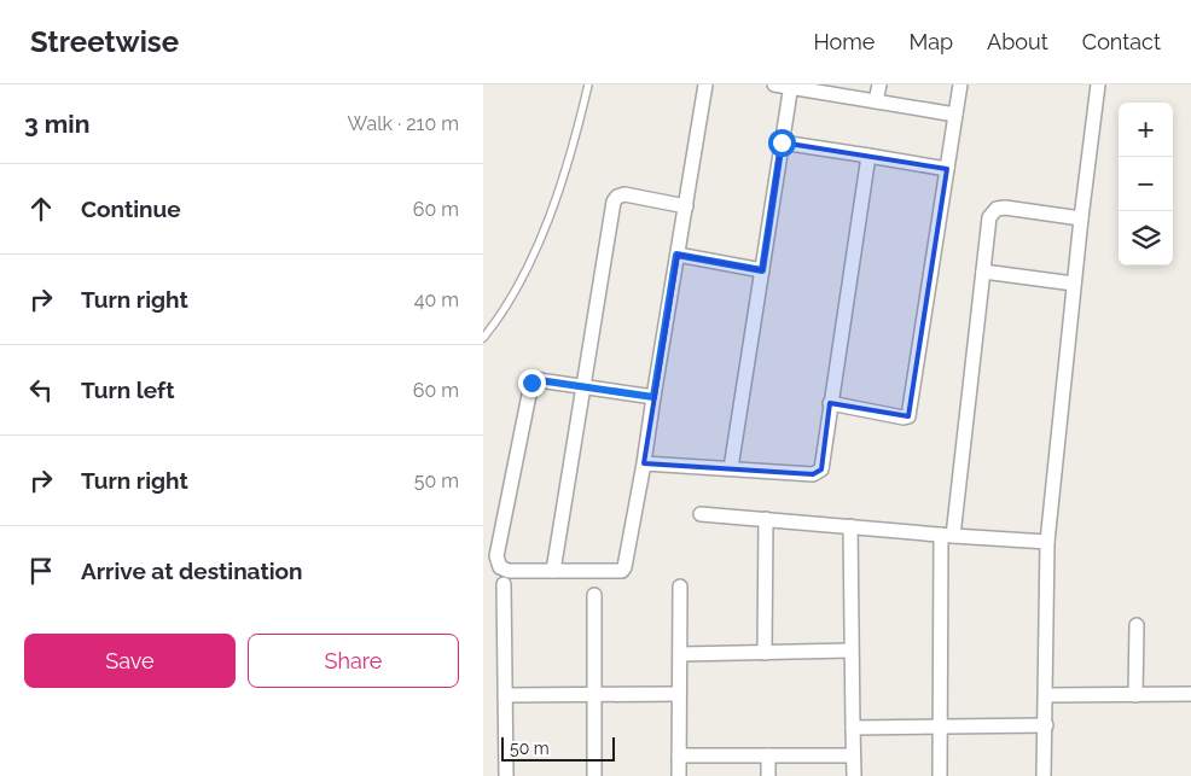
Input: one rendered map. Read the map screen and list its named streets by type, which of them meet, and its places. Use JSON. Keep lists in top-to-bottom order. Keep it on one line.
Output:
{"scale_bar":"50 m","page":{"header":"Streetwise","nav":["Home","Map","About","Contact"],"heading":["3 min","Walk · 210 m"],"map_buttons":["+","−"],"list":[["Continue","60 m"],["Turn right","40 m"],["Turn left","60 m"],["Turn right","50 m"],"Arrive at destination"],"buttons":["Save","Share"],"scale":"50 m"}}
